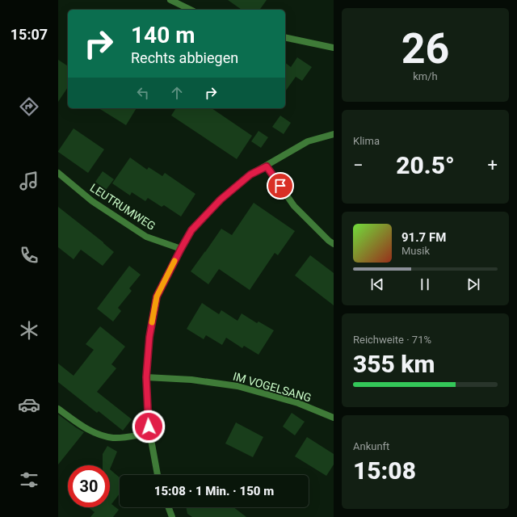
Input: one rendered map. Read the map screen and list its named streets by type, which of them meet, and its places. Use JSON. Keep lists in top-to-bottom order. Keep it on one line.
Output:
{"streets":{"street":["LEUTRUMWEG","IM VOGELSANG"]},"page":{"tabs":"15:07","tile":[["26","km/h"],"Klima",["Reichweite · 71%","355 km"],["Ankunft","15:08"]],"turn":["140 m","Rechts abbiegen"],"heat":["−","20.5°","+"],"song":["91.7 FM","Musik"],"limit":"30","trip":"15:08 · 1 Min. · 150 m"}}
